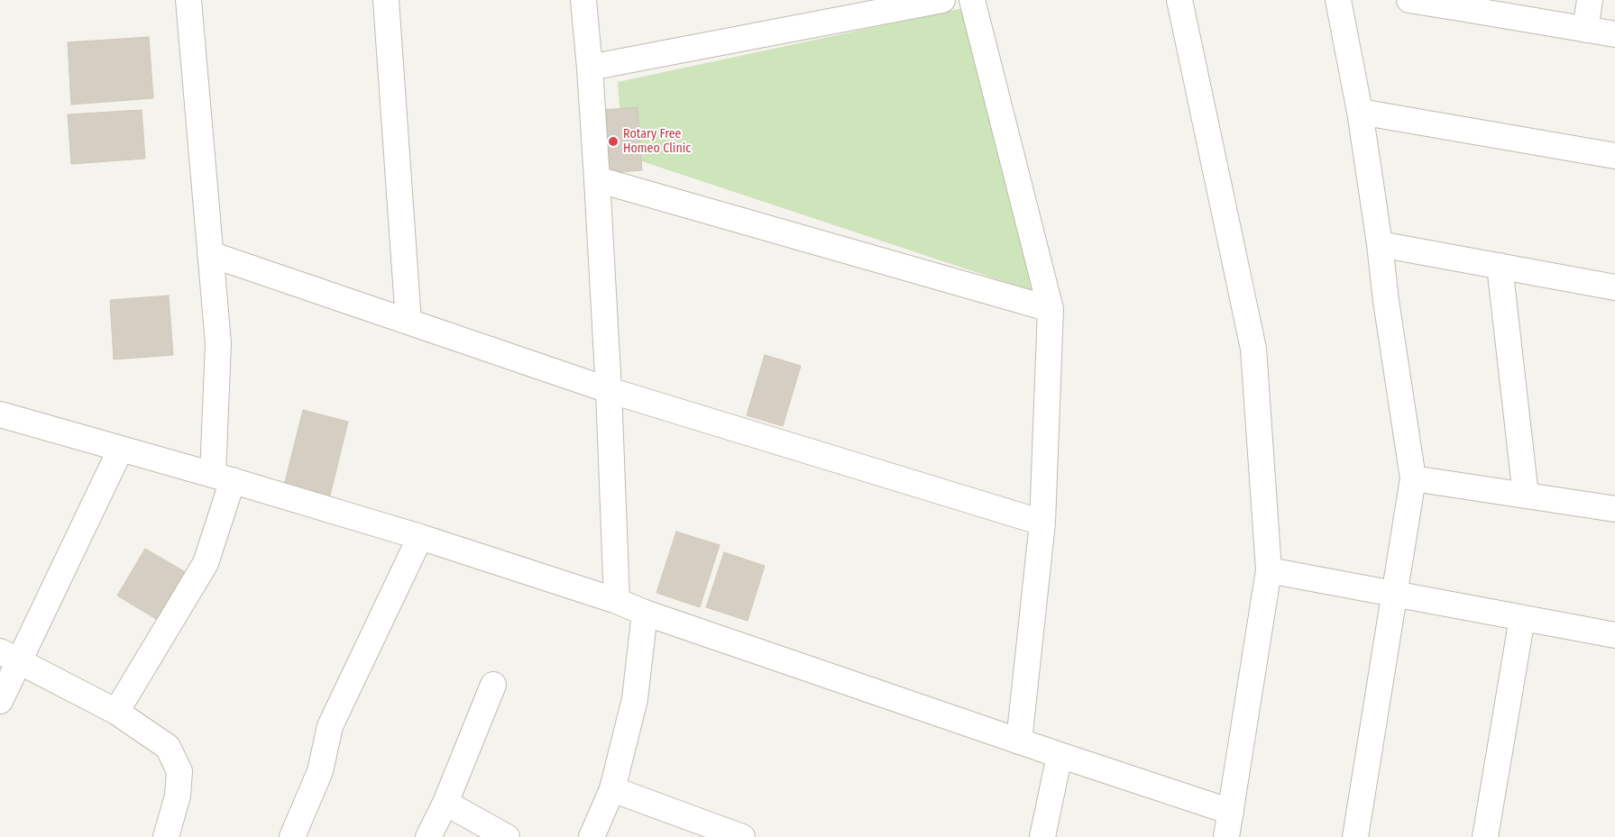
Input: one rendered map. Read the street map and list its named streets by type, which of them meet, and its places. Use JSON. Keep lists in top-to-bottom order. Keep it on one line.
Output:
{"places":["Rotary Free Homeo Clinic"]}
